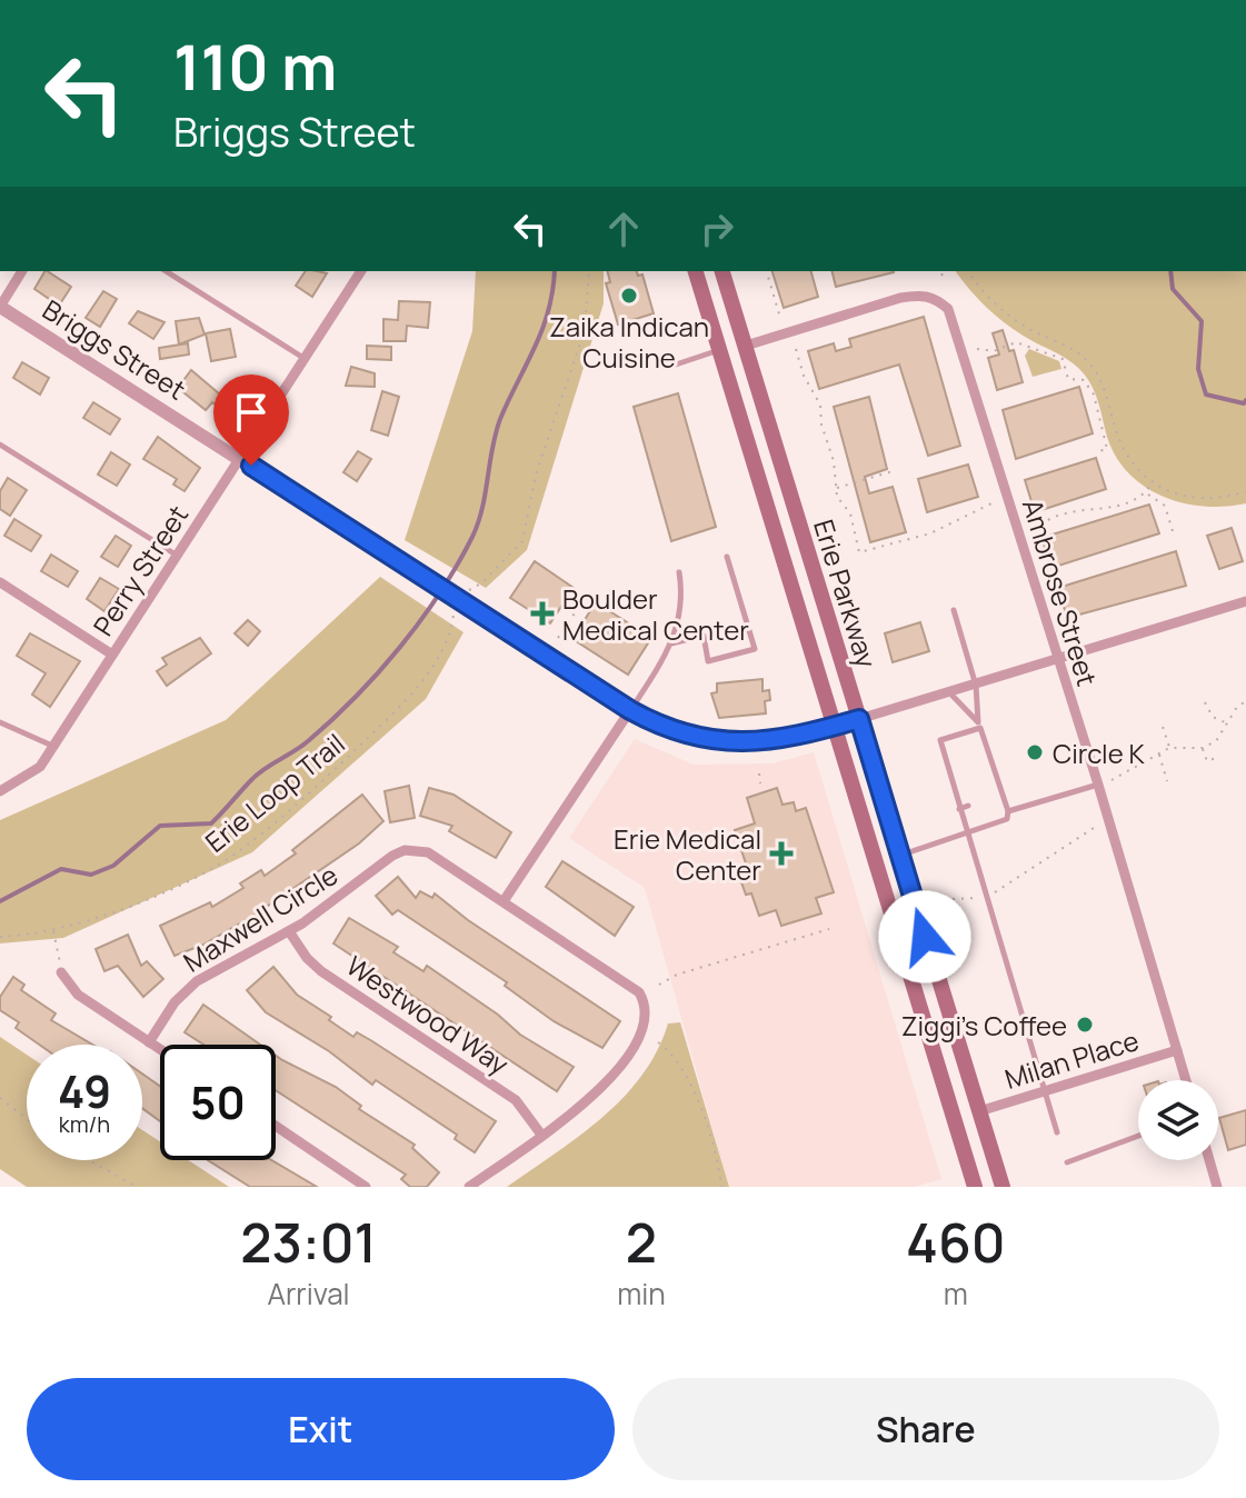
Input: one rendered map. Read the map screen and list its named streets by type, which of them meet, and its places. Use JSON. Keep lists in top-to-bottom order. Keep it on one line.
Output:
{"streets":{"main road":["Erie Parkway"],"street":["Briggs Street","Perry Street","Ambrose Street","Maxwell Circle","Westwood Way","Milan Place"],"path":["Erie Loop Trail"]},"crossings":[["Briggs Street","Perry Street"],["Briggs Street","Erie Parkway"],["Briggs Street","Erie Loop Trail"],["Ambrose Street","Erie Parkway"],["Ambrose Street","Milan Place"],["Erie Parkway","Milan Place"],["Maxwell Circle","Westwood Way"]],"places":{"other":["Zaika Indican Cuisine","Circle K","Ziggi's Coffee"],"health":["Boulder Medical Center","Erie Medical Center"]},"page":{"turn":["110 m","Briggs Street"],"speed":"49 km/h","limit":"50","eta":["23:01","Arrival","2","min","460","m"],"buttons":["Exit","Share"]}}
